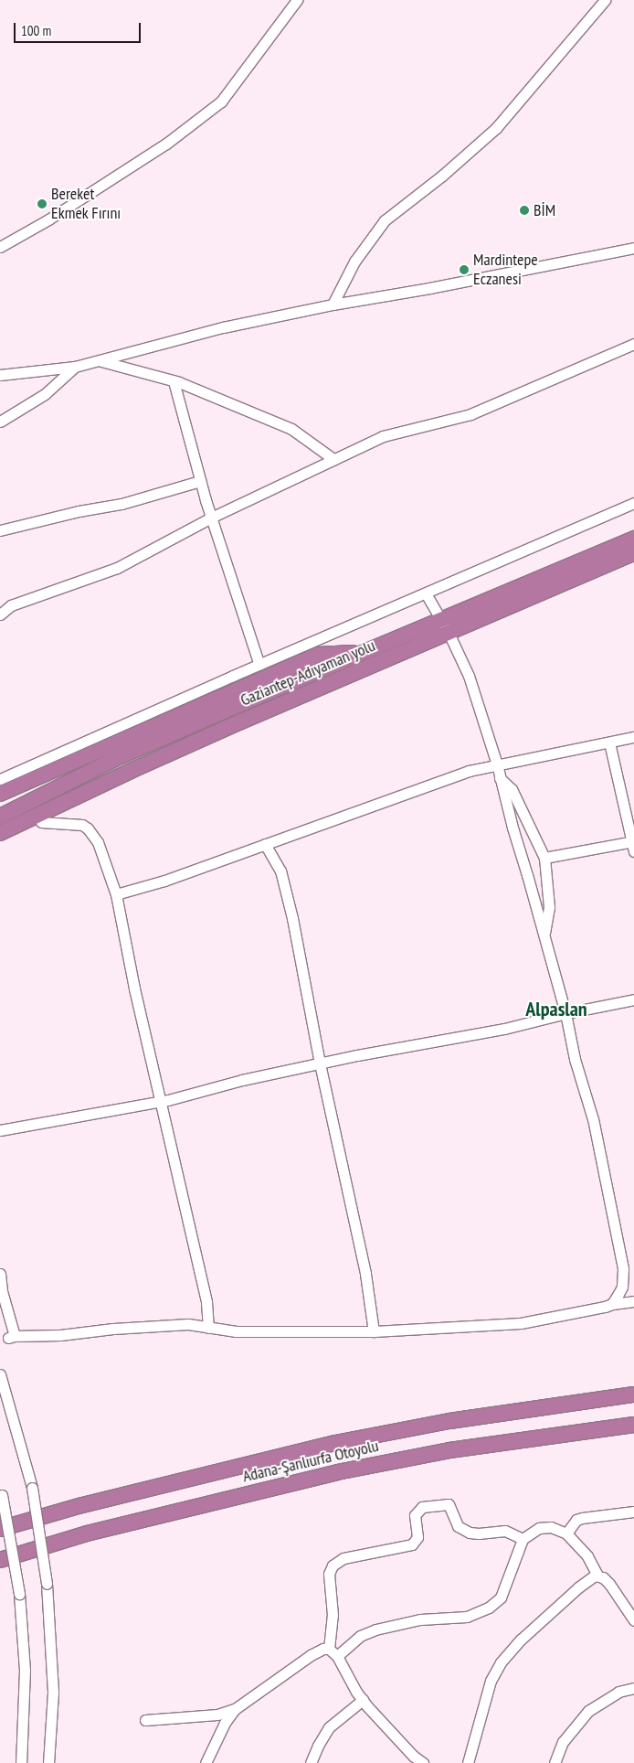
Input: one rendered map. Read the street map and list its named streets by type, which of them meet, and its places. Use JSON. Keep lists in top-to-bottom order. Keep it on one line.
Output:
{"streets":{"highway":["Gaziantep-Adıyaman yolu","Adana-Şanlıurfa Otoyolu"]},"districts":["Alpaslan"],"places":["Bereket Ekmek Fırını","BİM","Mardintepe Eczanesi"],"scale_bar":"100 m"}
